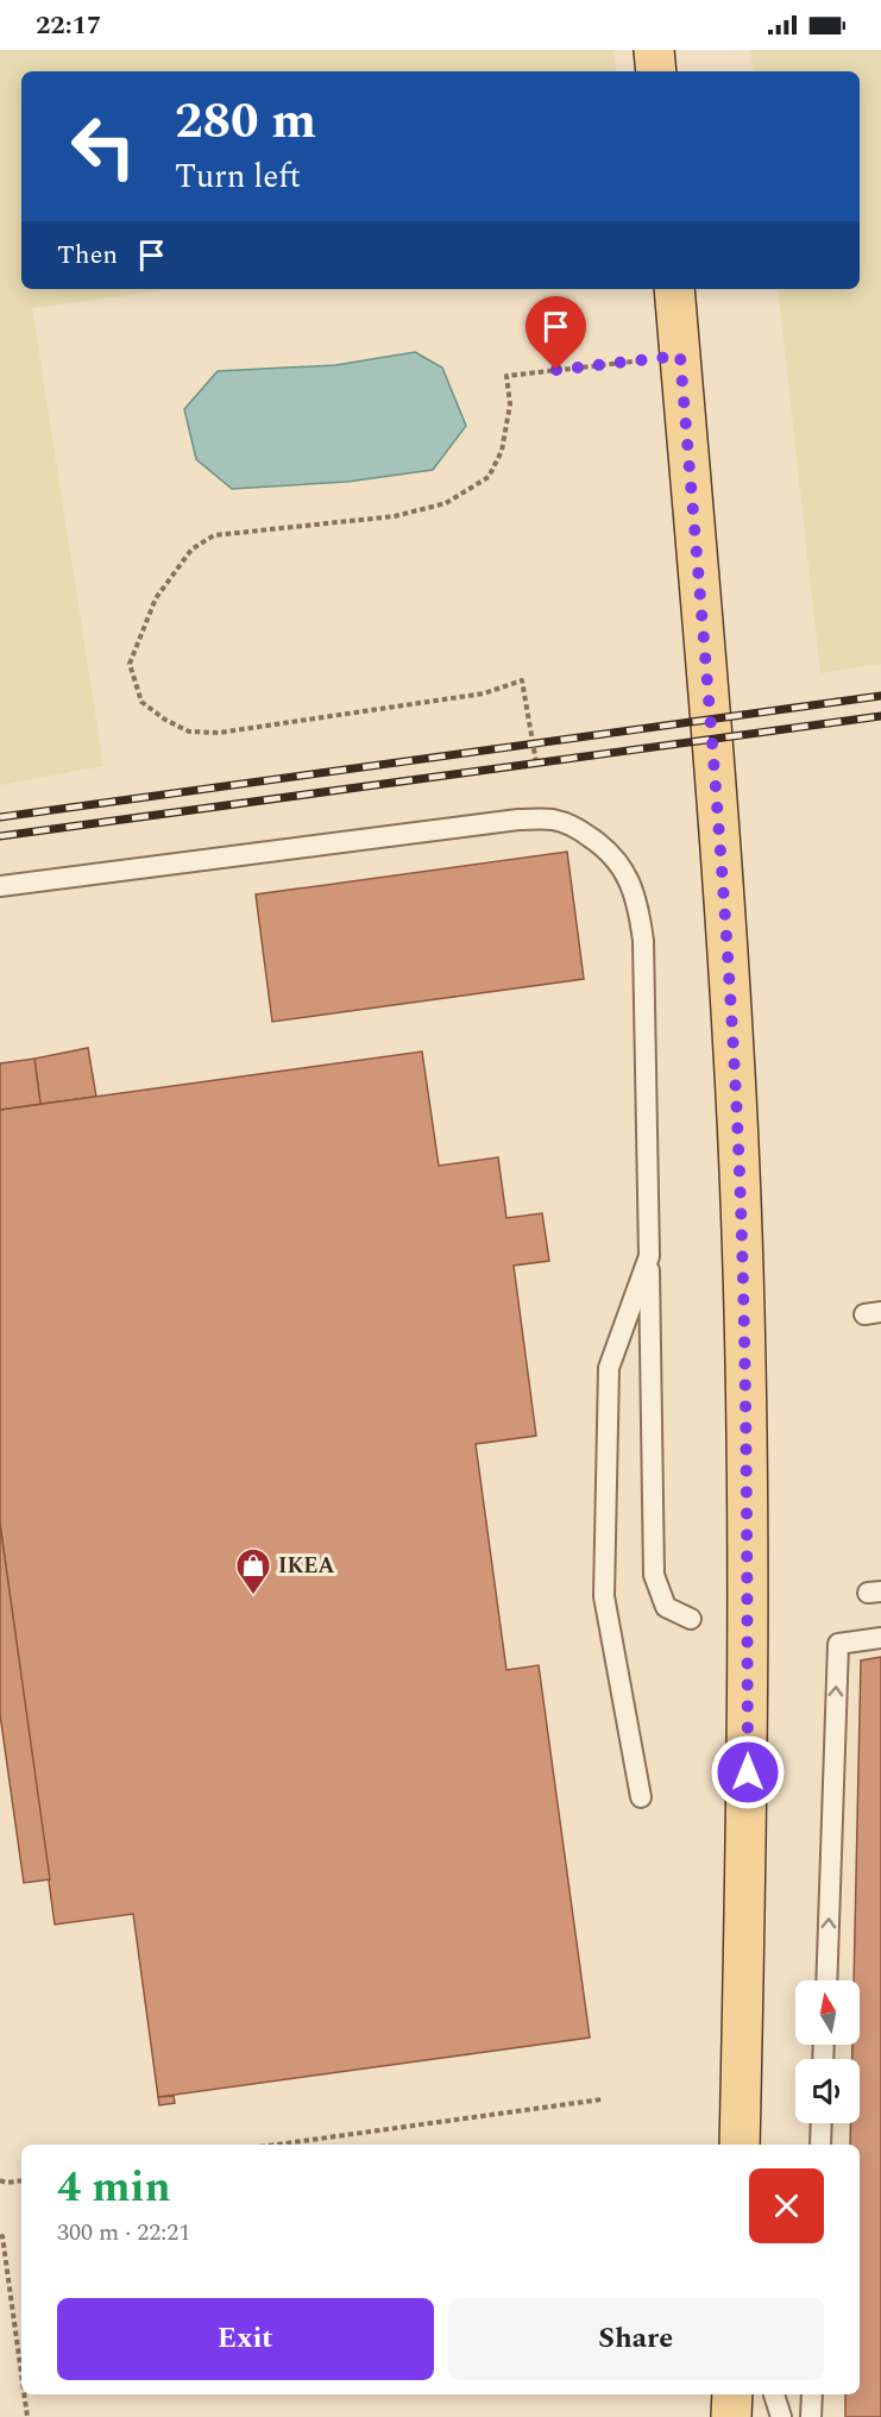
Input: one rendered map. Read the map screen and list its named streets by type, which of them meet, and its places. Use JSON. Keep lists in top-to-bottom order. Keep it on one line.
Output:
{"places":{"shop":["IKEA"]},"north":"top","page":{"status":"22:17","turn":["280 m","Turn left"],"then":"Then","heading":["4 min","300 m · 22:21"],"buttons":["Exit","Share"]}}
